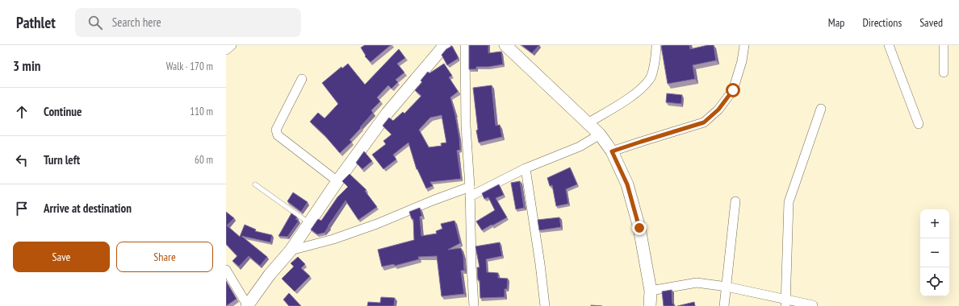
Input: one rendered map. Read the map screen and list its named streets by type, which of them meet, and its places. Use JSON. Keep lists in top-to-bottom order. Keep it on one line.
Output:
{"page":{"header":"Pathlet","search":"Search here","nav":["Map","Directions","Saved"],"heading":["3 min","Walk · 170 m"],"list":[["Continue","110 m"],["Turn left","60 m"],"Arrive at destination"],"map_buttons":["+","−"],"buttons":["Save","Share"]}}
